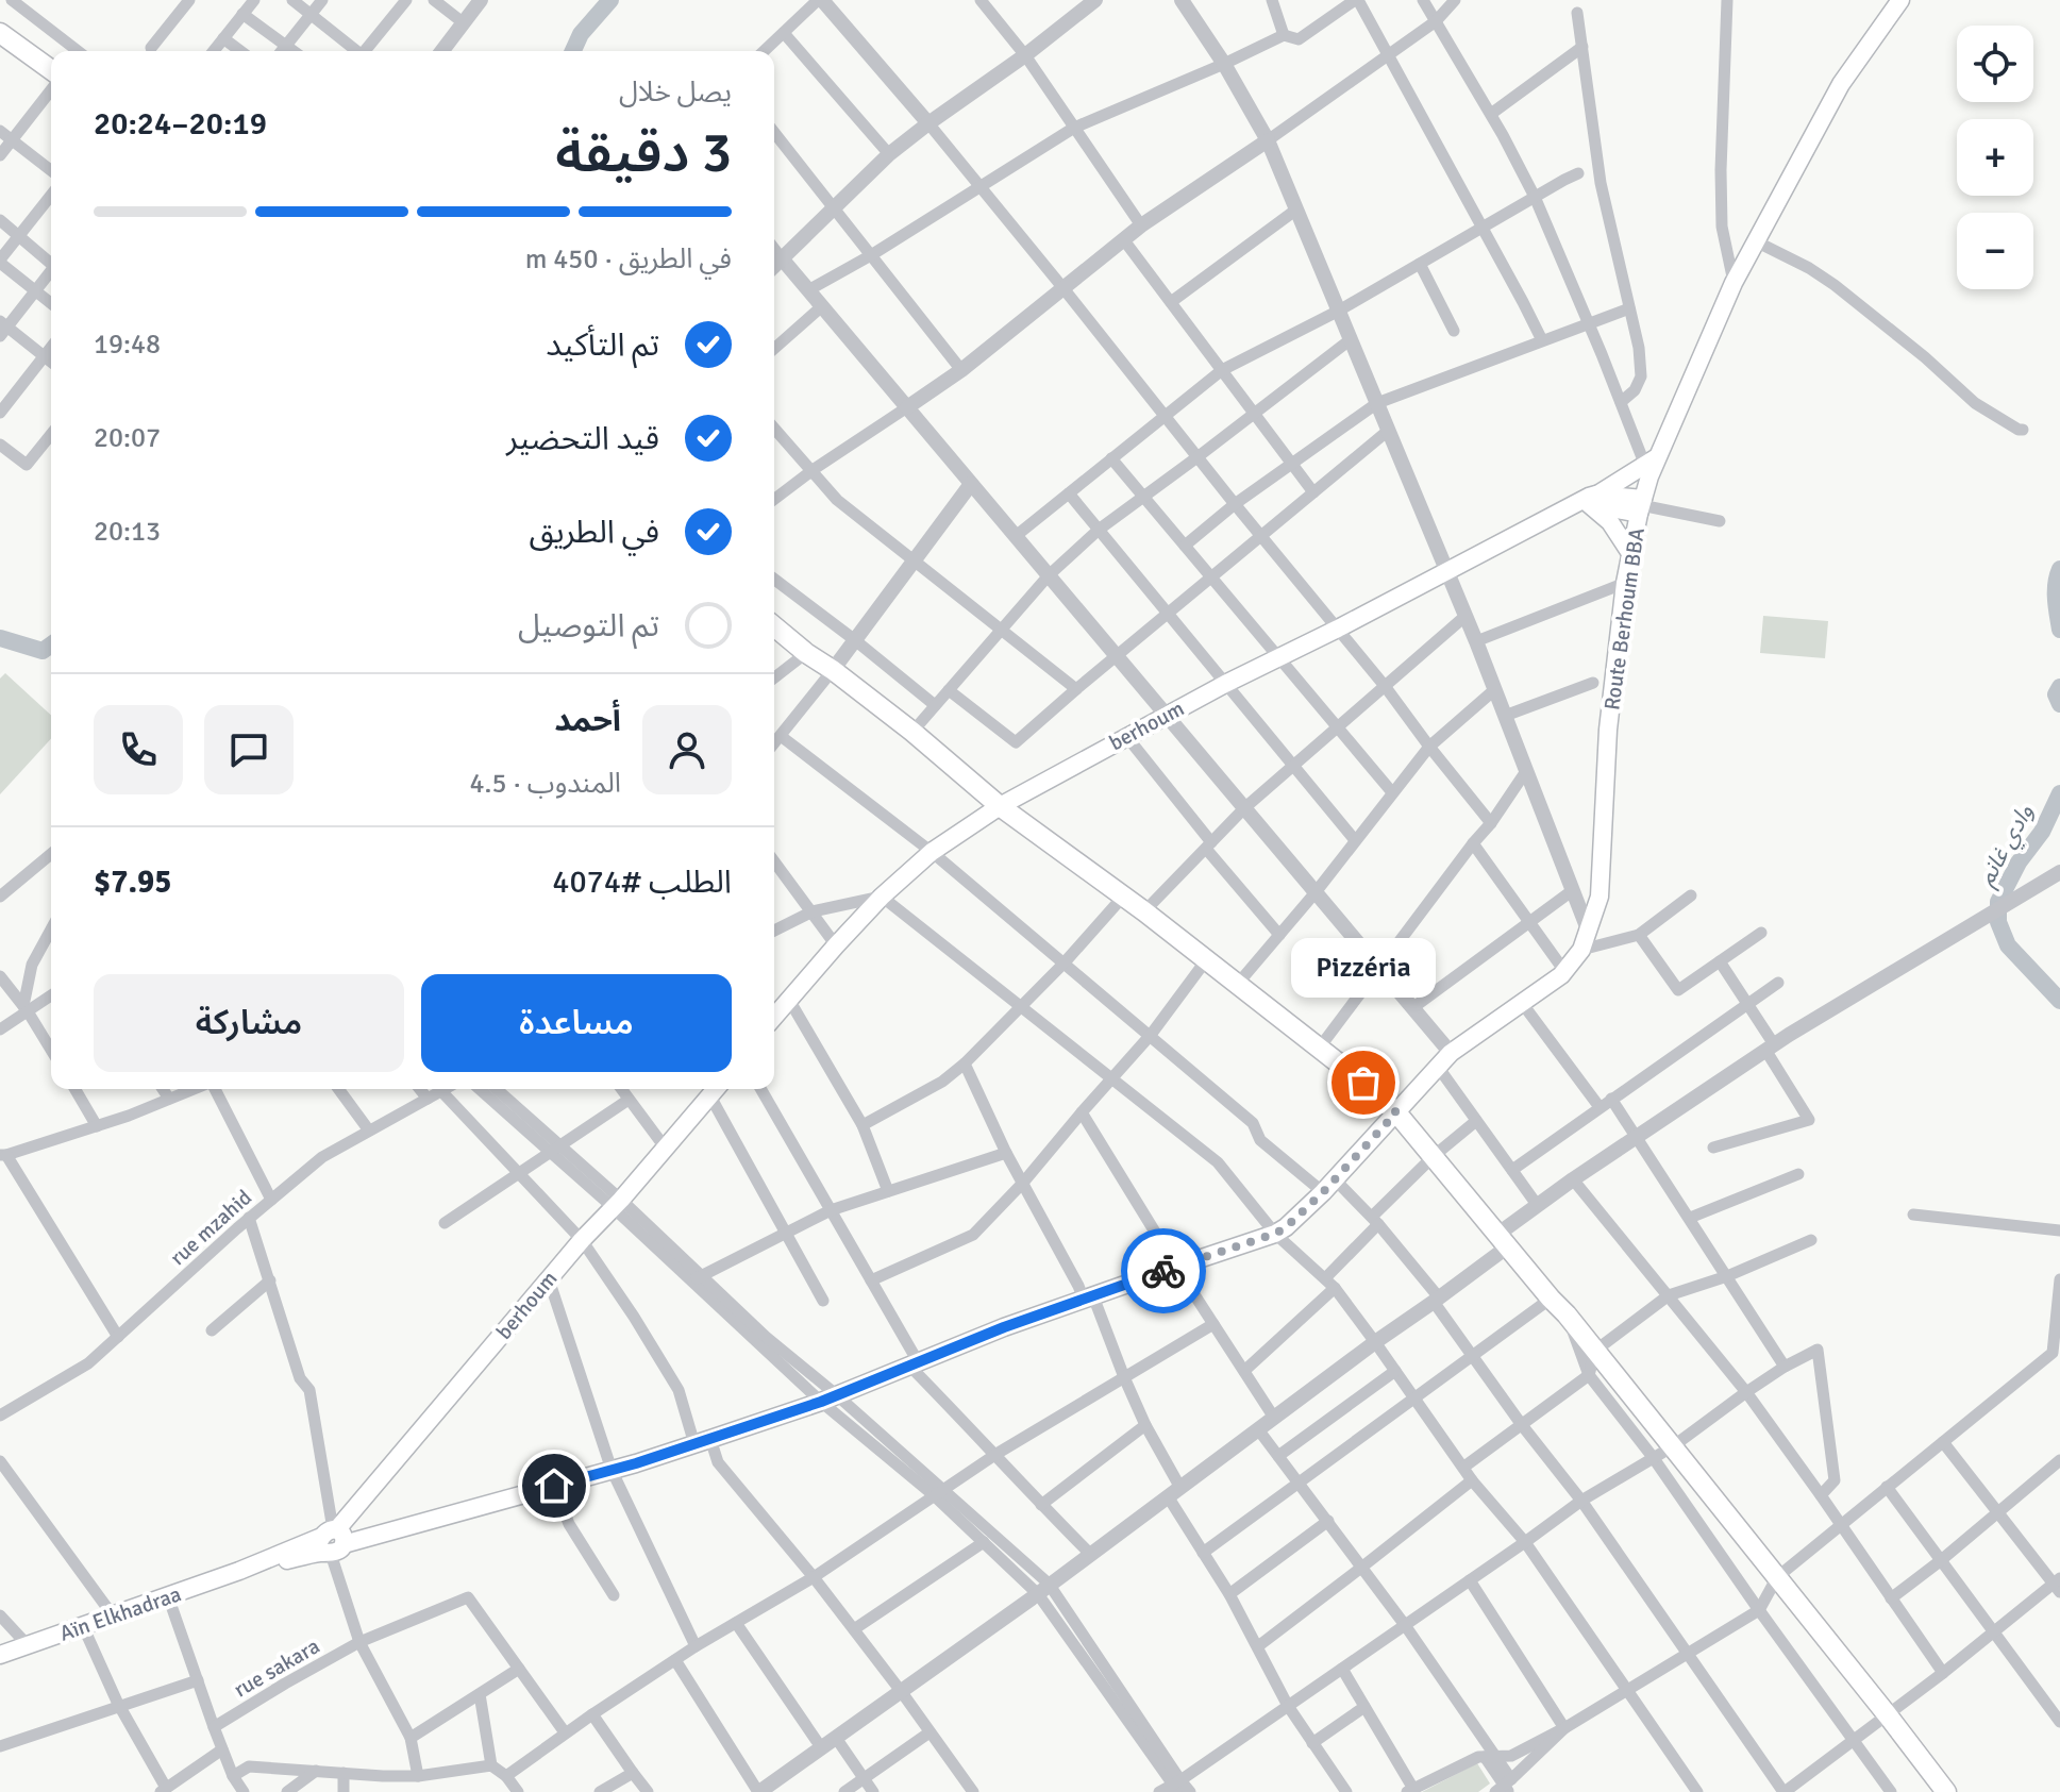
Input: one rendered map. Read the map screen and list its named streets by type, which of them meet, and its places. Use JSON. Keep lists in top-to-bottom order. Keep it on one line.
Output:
{"streets":{"main road":["Route Berhoum BBA","berhoum","Aïn Elkhadraa"],"street":["rue mzahid","rue sakara"]},"crossings":[["Route Berhoum BBA","berhoum"],["Route Berhoum BBA","Aïn Elkhadraa"],["berhoum","Aïn Elkhadraa"]],"water":["وادي غانم"],"places":["Pizzéria"],"page":{"map_buttons":["+","−"],"heading":["3 دقيقة","يصل خلال","20:19–20:24"],"panel":["أحمد","المندوب · 4.5","الطلب #4074","$7.95"],"bar":"في الطريق · 450 m","list":[["تم التأكيد","19:48"],["قيد التحضير","20:07"],["في الطريق","20:13"],"تم التوصيل"],"bubble":"Pizzéria","buttons":["مساعدة","مشاركة"]}}
